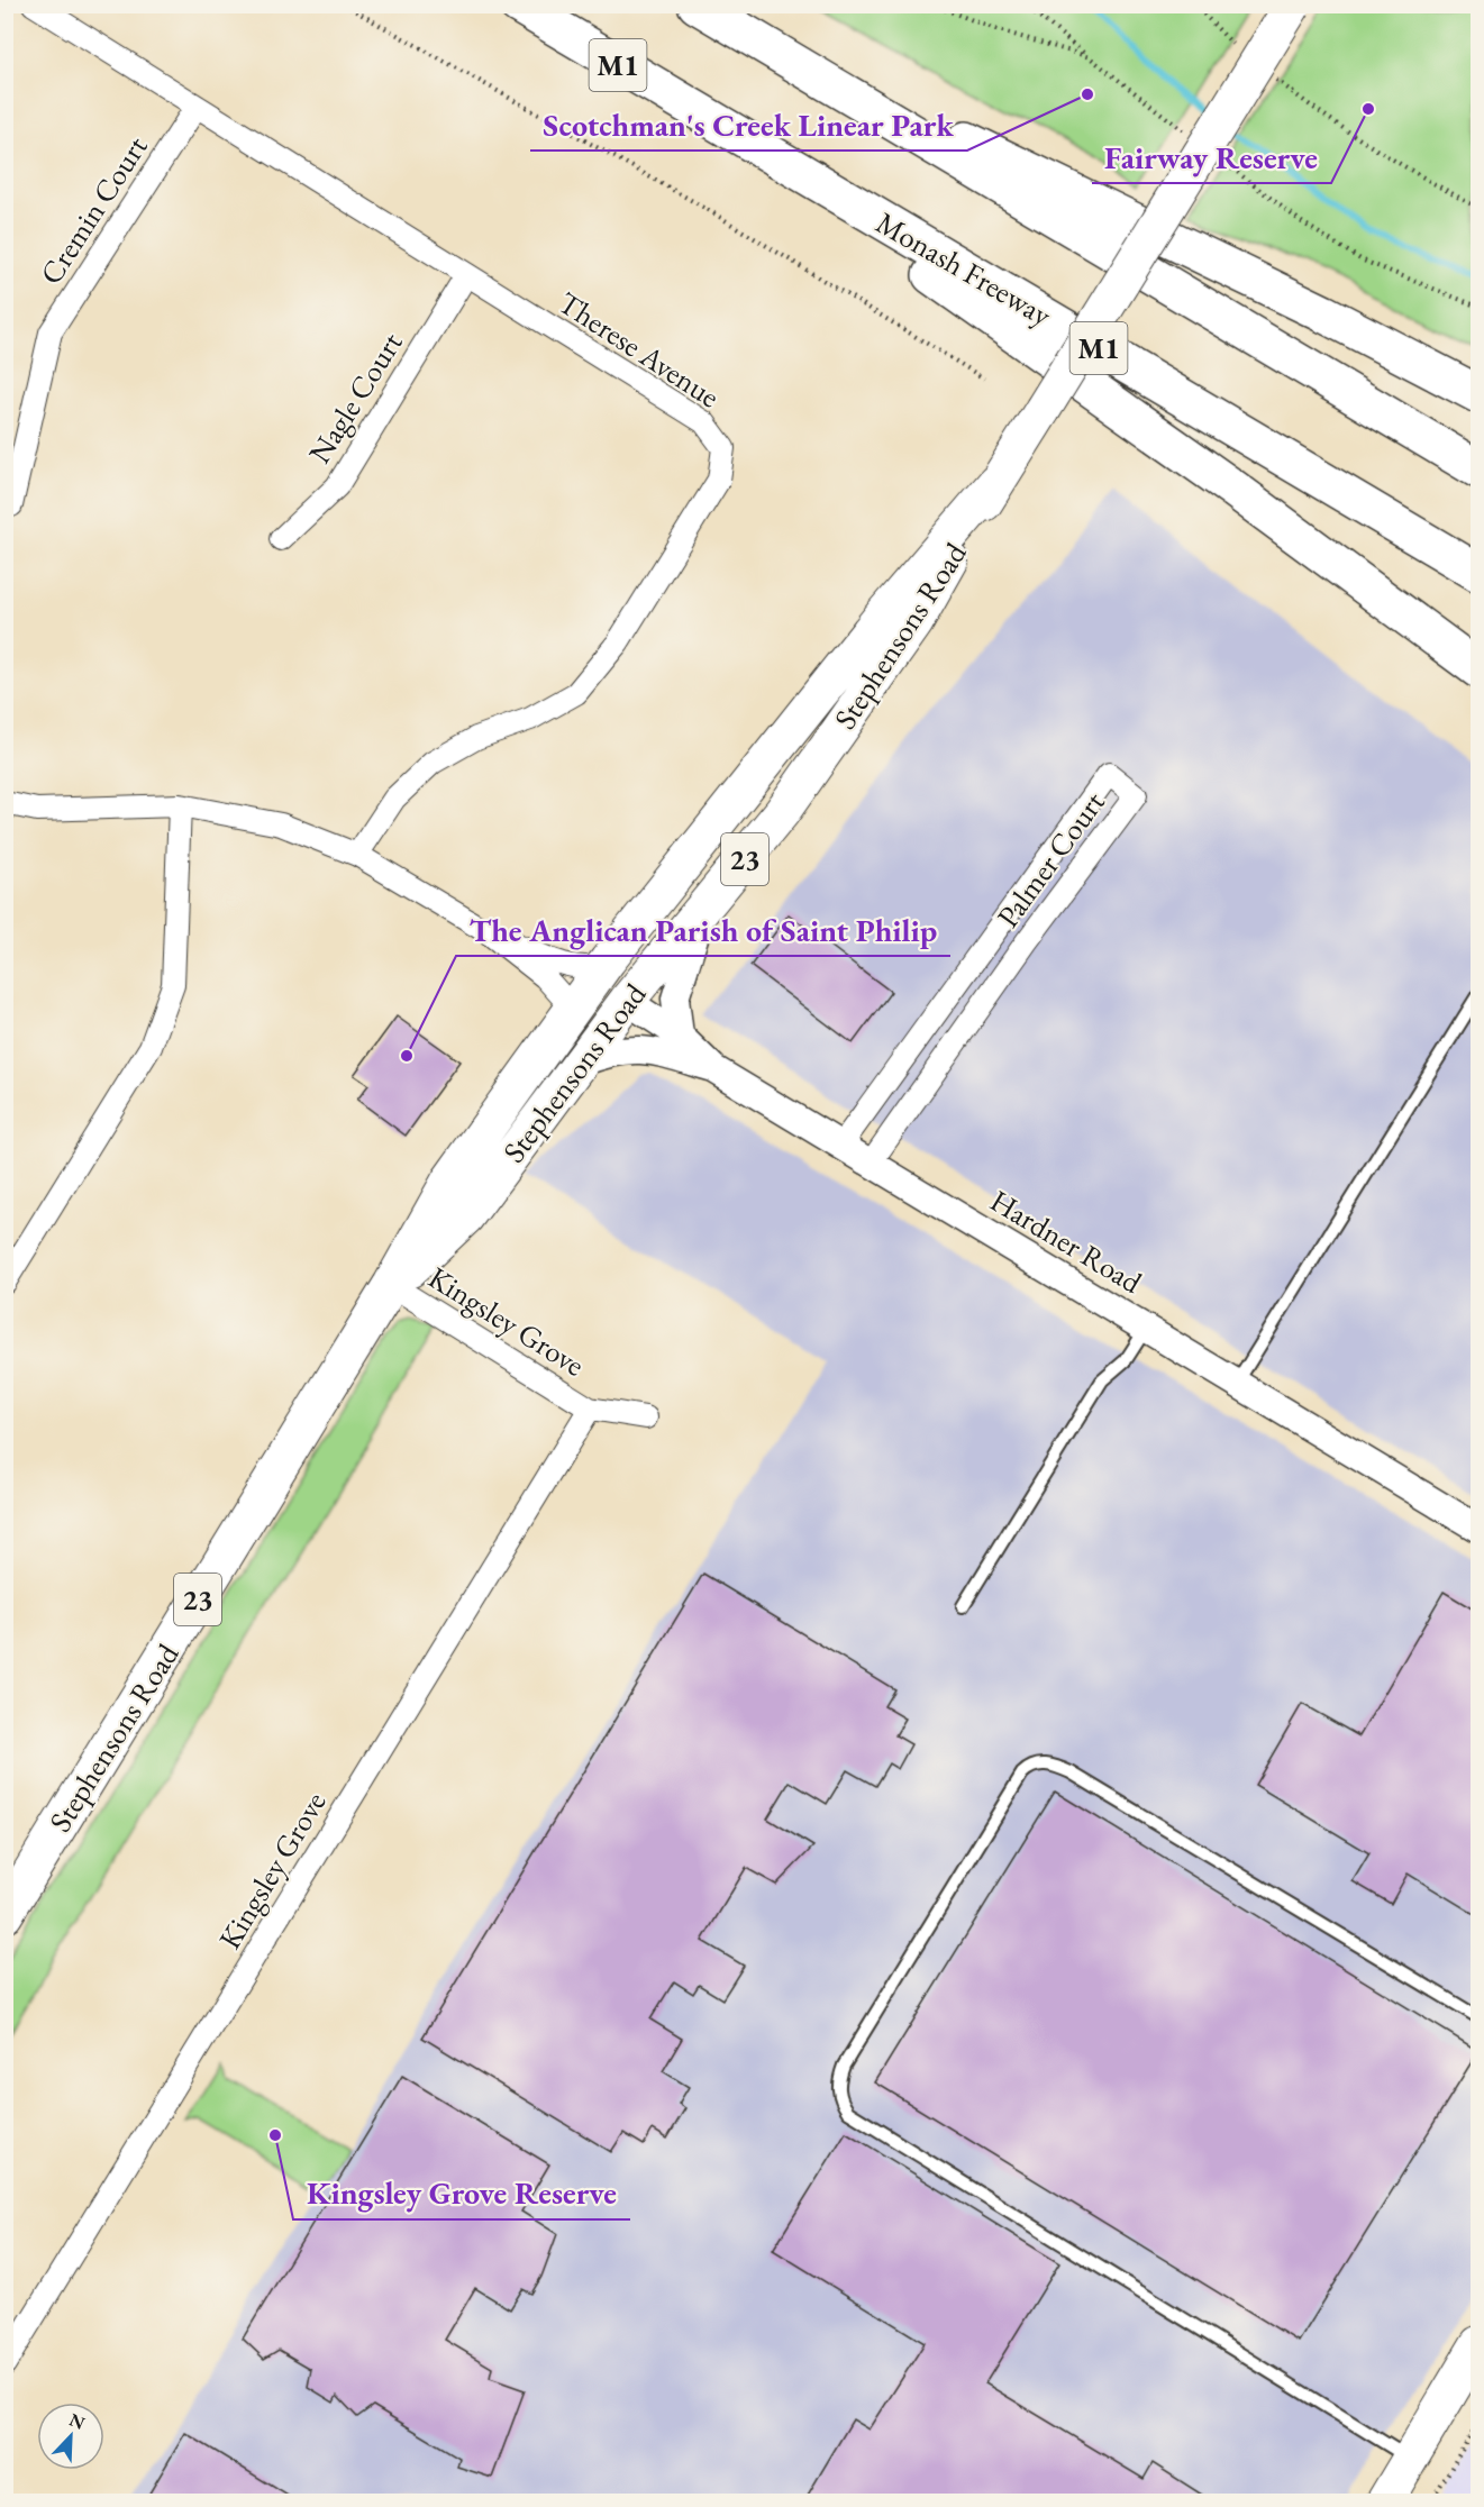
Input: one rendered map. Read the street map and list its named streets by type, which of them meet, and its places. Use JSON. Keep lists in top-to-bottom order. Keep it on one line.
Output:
{"streets":{"highway":["M1","Monash Freeway"],"main road":["Stephensons Road","23"],"street":["Cremin Court","Therese Avenue","Nagle Court","Palmer Court","Hardner Road","Kingsley Grove"]},"crossings":[["Cremin Court","Therese Avenue"],["Therese Avenue","Nagle Court"],["Stephensons Road","Hardner Road"],["Stephensons Road","Kingsley Grove"],["Palmer Court","Hardner Road"]],"places":["Scotchman's Creek Linear Park","Fairway Reserve","The Anglican Parish of Saint Philip","Kingsley Grove Reserve"],"north":"top right"}
